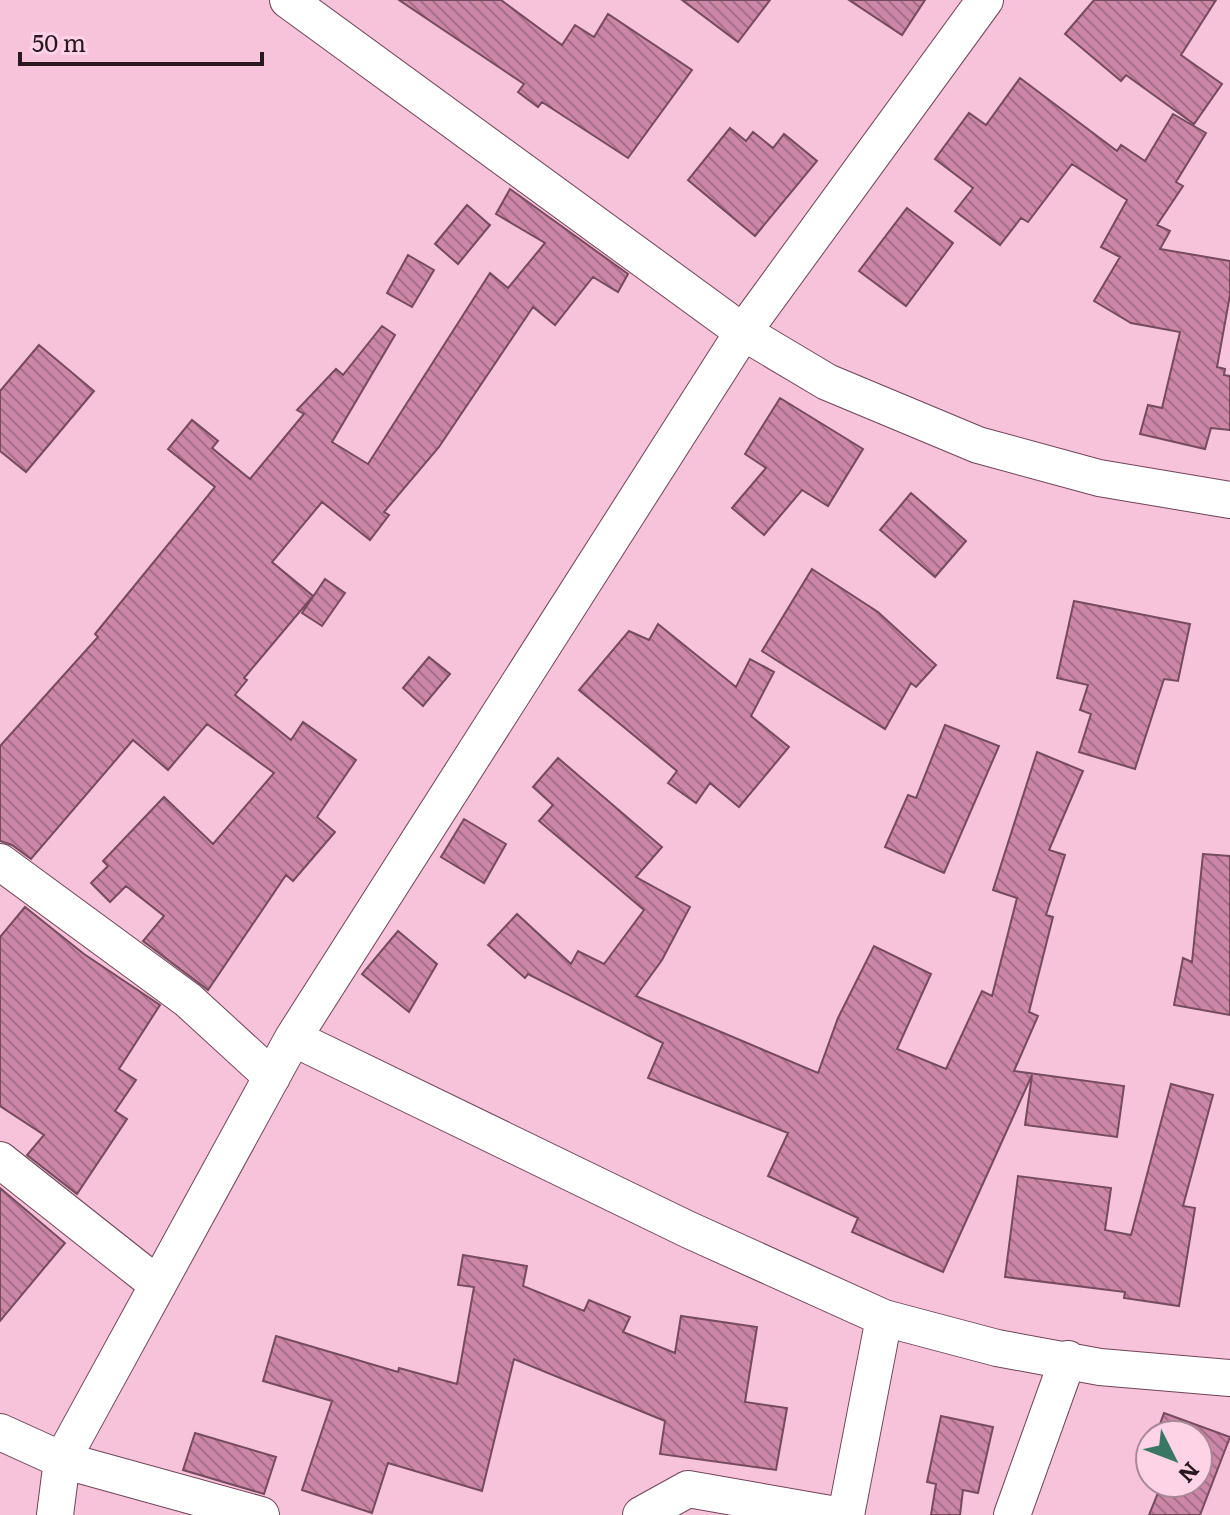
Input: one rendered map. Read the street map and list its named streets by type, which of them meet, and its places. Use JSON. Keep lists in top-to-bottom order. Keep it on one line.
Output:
{"scale_bar":"50 m","north":"bottom right"}
